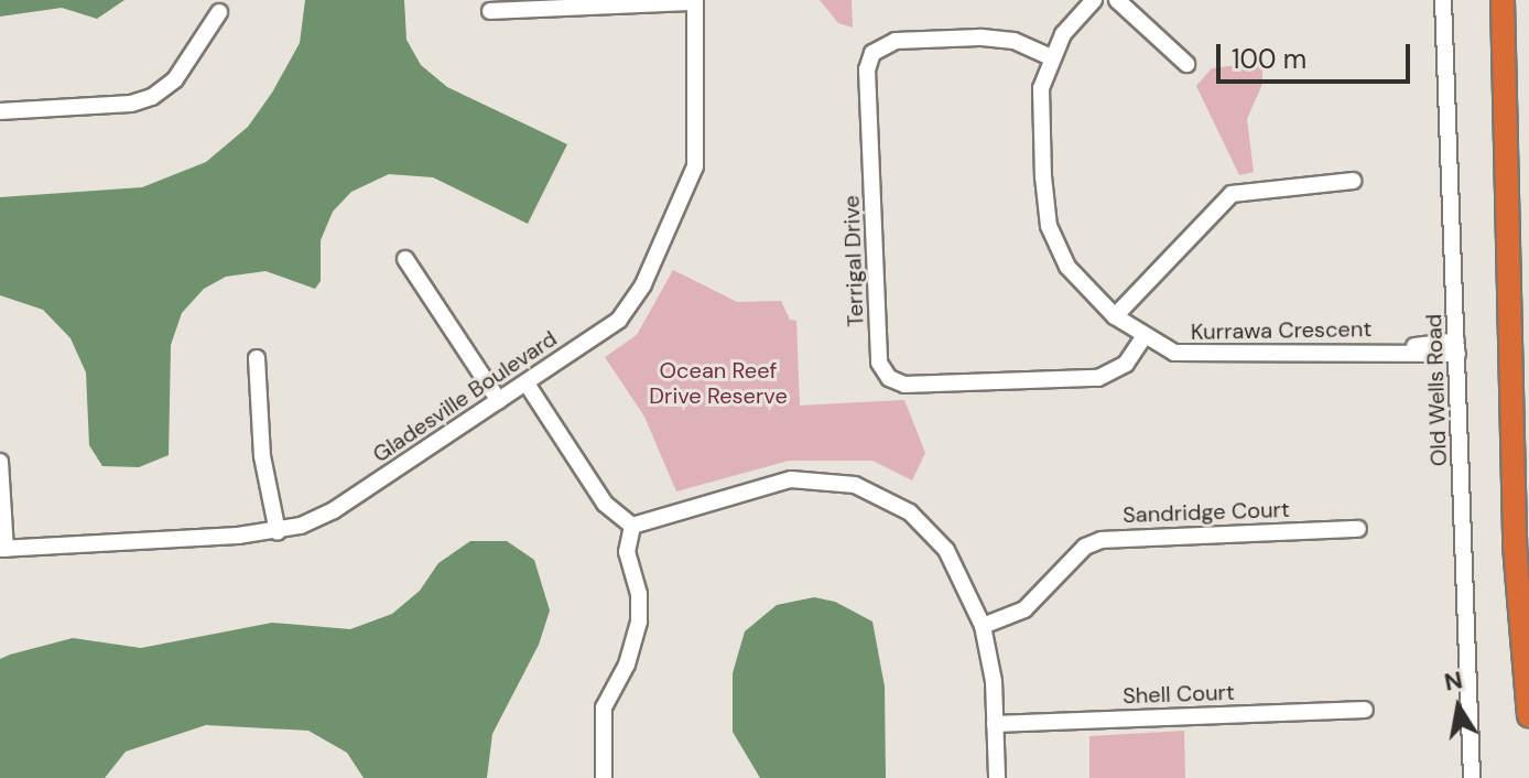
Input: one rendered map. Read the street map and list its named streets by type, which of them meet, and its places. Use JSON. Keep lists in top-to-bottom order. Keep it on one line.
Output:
{"streets":{"street":["Terrigal Drive","Kurrawa Crescent","Old Wells Road","Gladesville Boulevard","Sandridge Court","Shell Court"]},"crossings":[["Terrigal Drive","Kurrawa Crescent"],["Kurrawa Crescent","Old Wells Road"]],"parks":["Ocean Reef Drive Reserve"],"scale_bar":"100 m","north":"top"}
